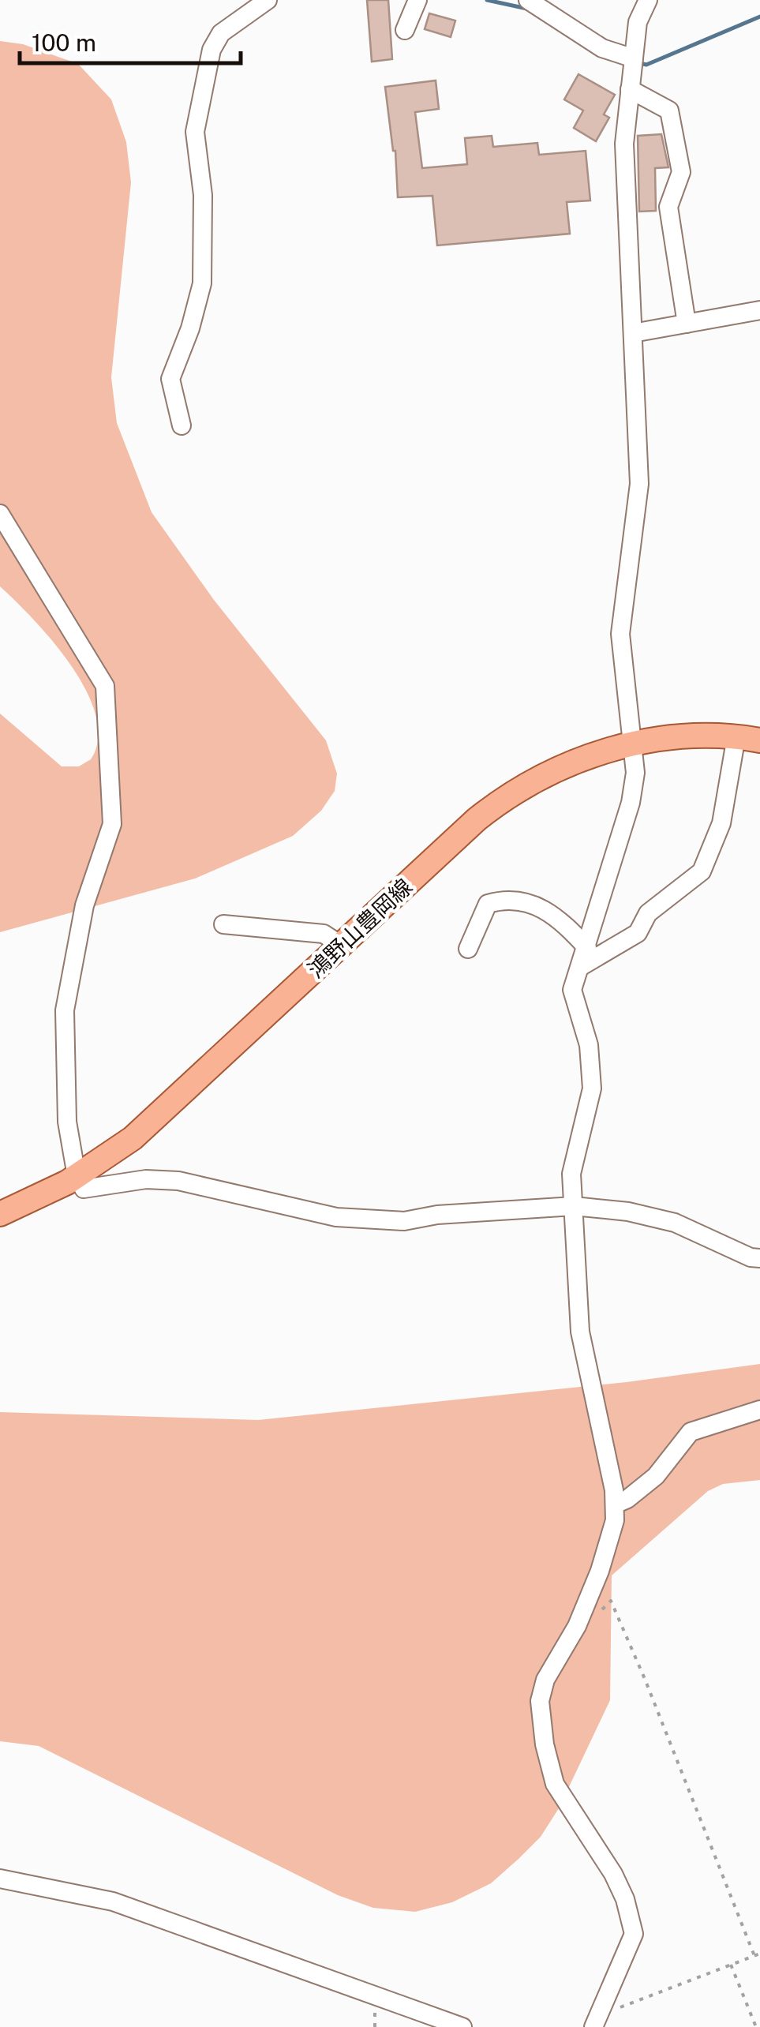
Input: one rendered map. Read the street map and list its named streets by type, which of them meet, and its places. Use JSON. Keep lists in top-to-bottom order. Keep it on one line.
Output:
{"streets":{"main road":["鴻野山豊岡線"]},"scale_bar":"100 m"}
